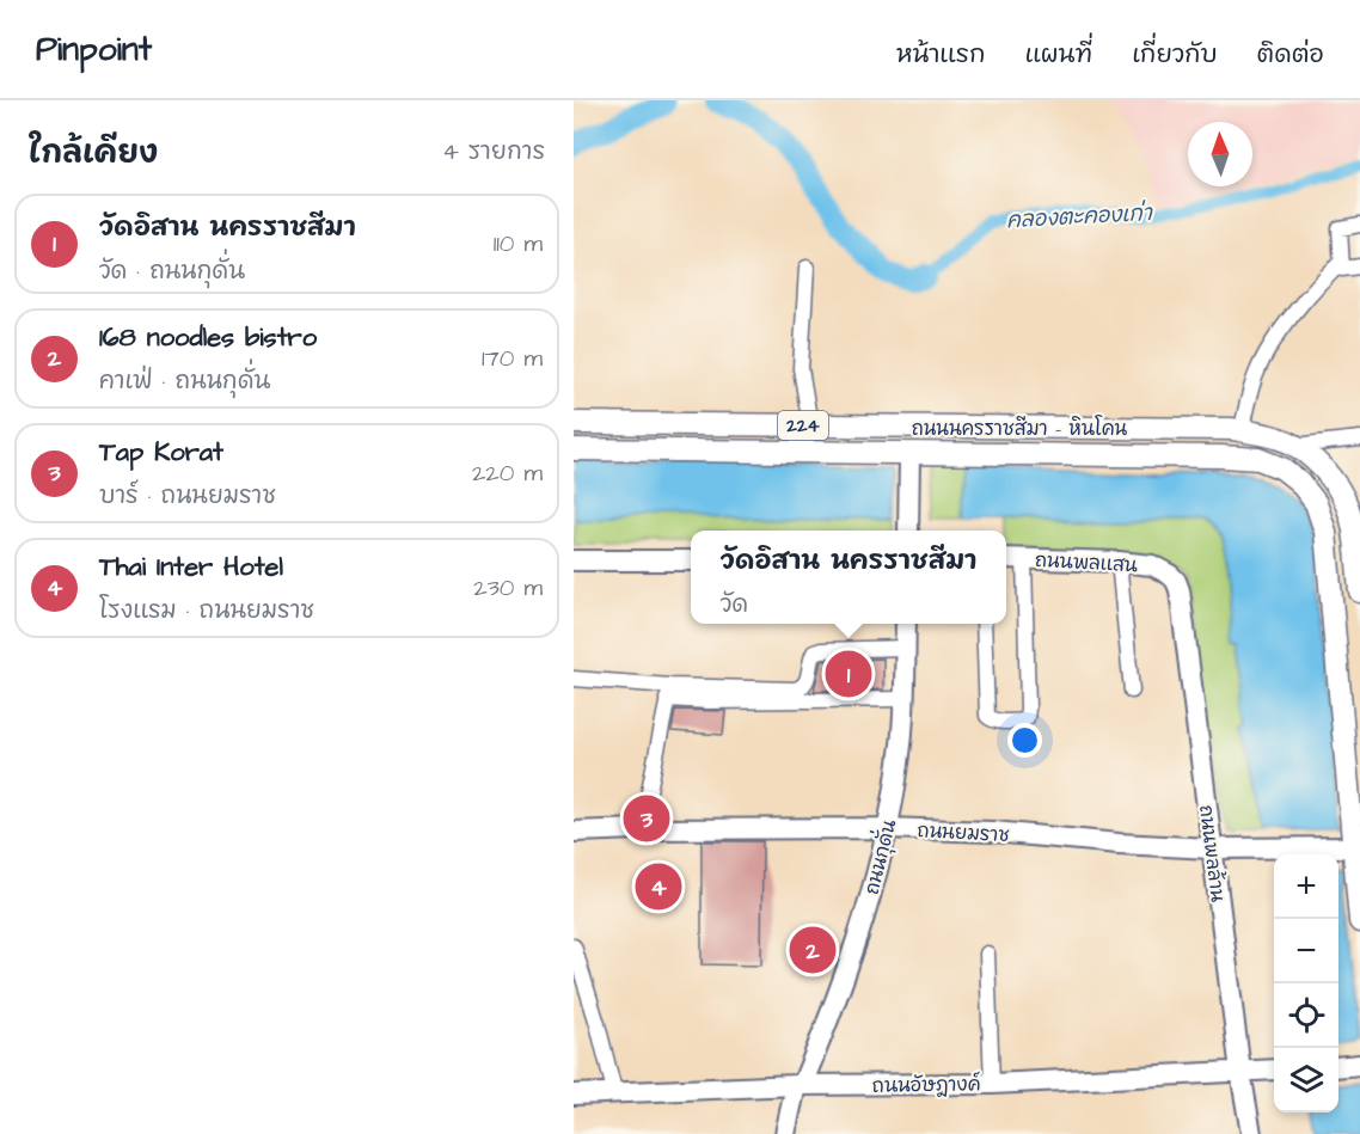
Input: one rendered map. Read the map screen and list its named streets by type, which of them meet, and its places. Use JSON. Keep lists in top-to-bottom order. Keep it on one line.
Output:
{"streets":{"main road":["224","ถนนนครราชสีมา - หินโคน"],"street":["ถนนพลแสน","ถนนยมราช","ถนนพลล้าน","ถนนกุดั่น","ถนนอัษฎางค์"]},"crossings":[["ถนนนครราชสีมา - หินโคน","ถนนยมราช"],["ถนนพลแสน","ถนนพลล้าน"],["ถนนยมราช","ถนนพลล้าน"],["ถนนยมราช","ถนนกุดั่น"],["ถนนพลล้าน","ถนนอัษฎางค์"],["ถนนกุดั่น","ถนนอัษฎางค์"]],"water":["คลองตะคองเก่า"],"north":"top","page":{"header":"Pinpoint","nav":["หน้าแรก","แผนที่","เกี่ยวกับ","ติดต่อ"],"heading":["ใกล้เคียง","4 รายการ"],"list":[{"mark":"1","name":"วัดอิสาน นครราชสีมา","note":"วัด · ถนนกุดั่น","value":"110 m"},{"mark":"2","name":"168 noodles bistro","note":"คาเฟ่ · ถนนกุดั่น","value":"170 m"},{"mark":"3","name":"Tap Korat","note":"บาร์ · ถนนยมราช","value":"220 m"},{"mark":"4","name":"Thai Inter Hotel","note":"โรงแรม · ถนนยมราช","value":"230 m"}],"popup":["วัดอิสาน นครราชสีมา","วัด"],"pins":["1","3","4","2"],"map_buttons":["+","−"]}}
